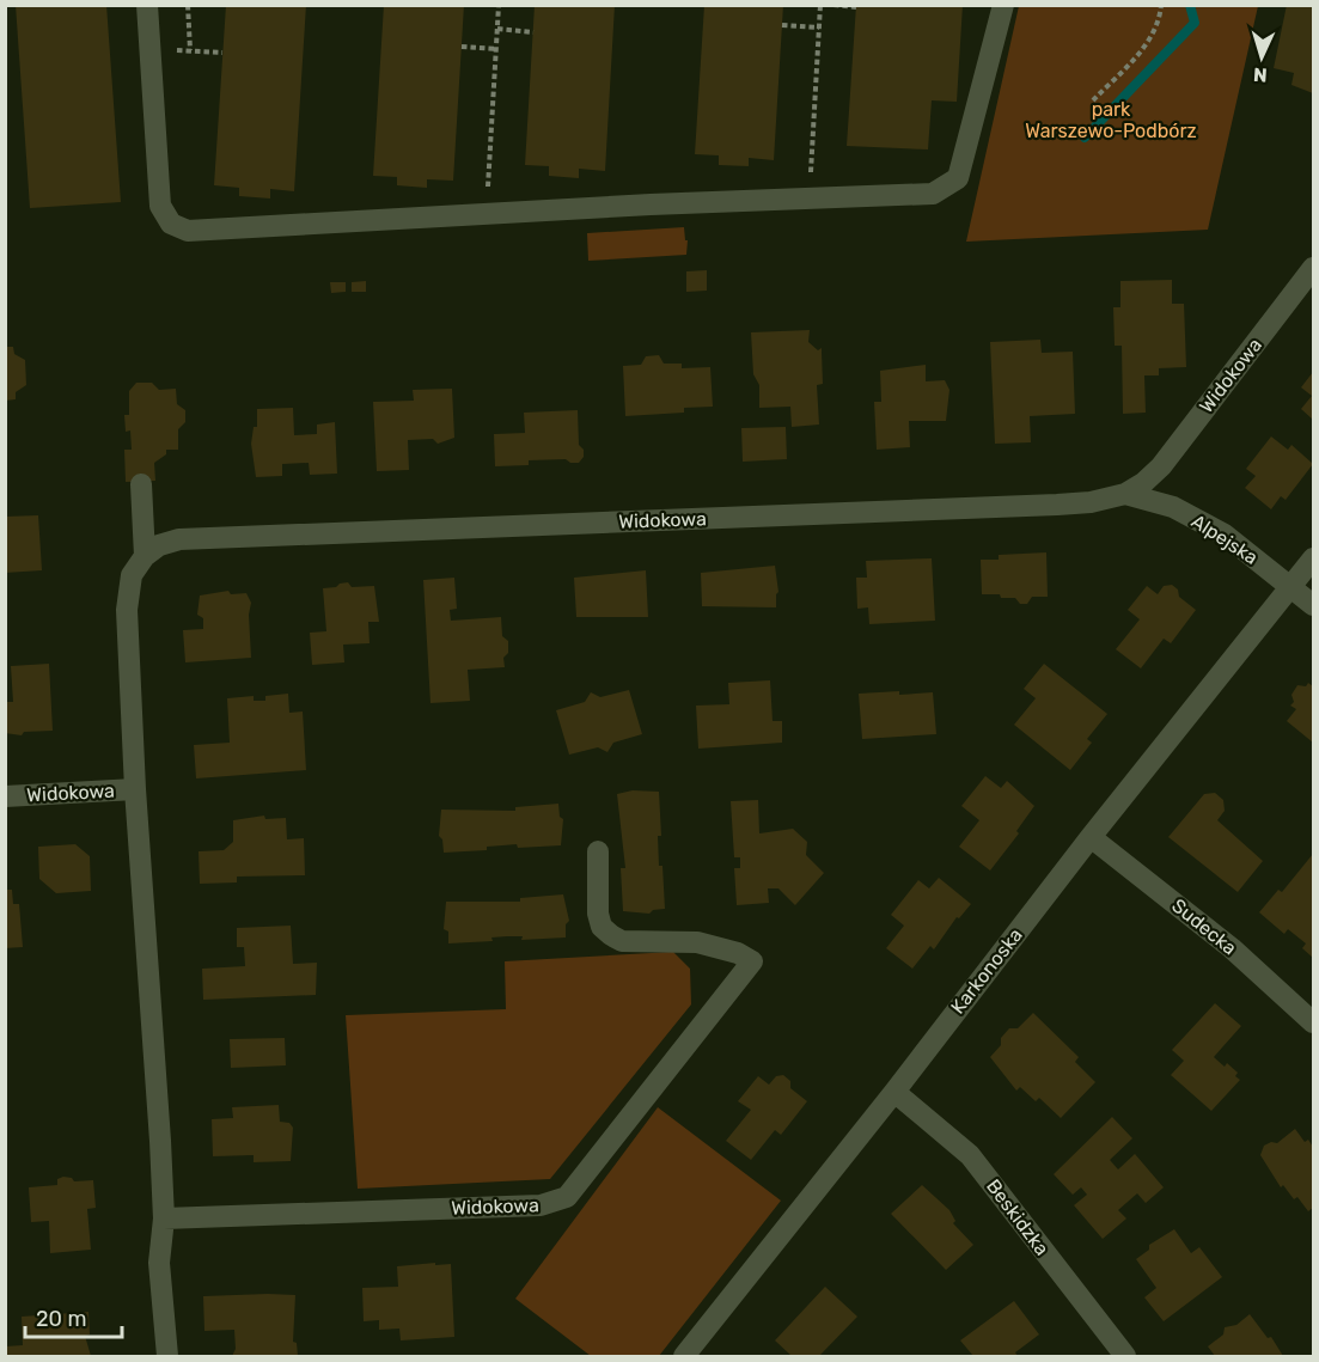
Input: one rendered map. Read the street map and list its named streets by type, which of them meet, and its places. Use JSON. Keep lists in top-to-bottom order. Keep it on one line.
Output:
{"streets":{"street":["Widokowa","Alpejska","Sudecka","Karkonoska","Beskidzka"]},"crossings":[["Widokowa","Alpejska"],["Alpejska","Karkonoska"],["Sudecka","Karkonoska"],["Karkonoska","Beskidzka"]],"parks":["park Warszewo-Podbórz"],"scale_bar":"20 m","north":"bottom"}
